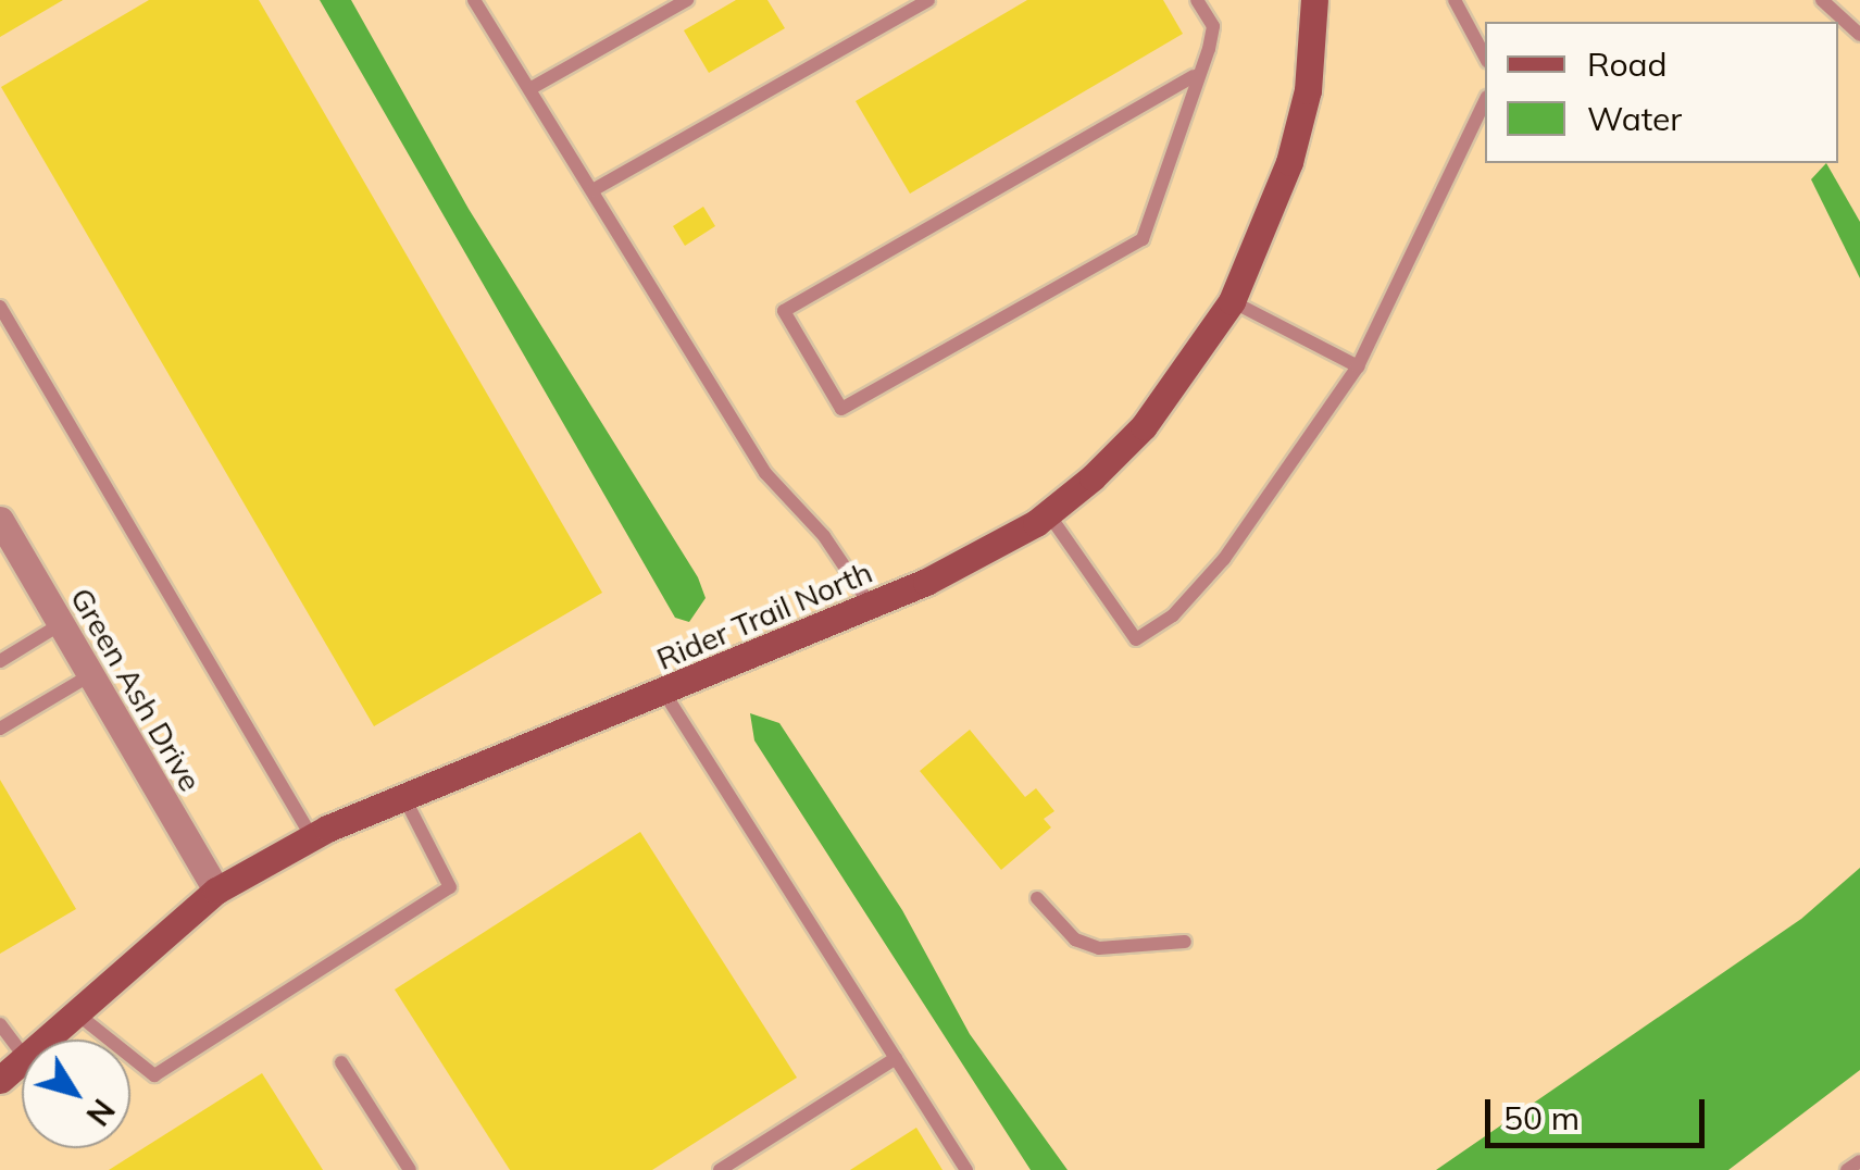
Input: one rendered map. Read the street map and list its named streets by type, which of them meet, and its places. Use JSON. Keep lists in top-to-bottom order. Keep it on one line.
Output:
{"streets":{"street":["Rider Trail North","Green Ash Drive"]},"crossings":[["Rider Trail North","Green Ash Drive"]],"legend":["Road","Water"],"scale_bar":"50 m","north":"bottom right"}
